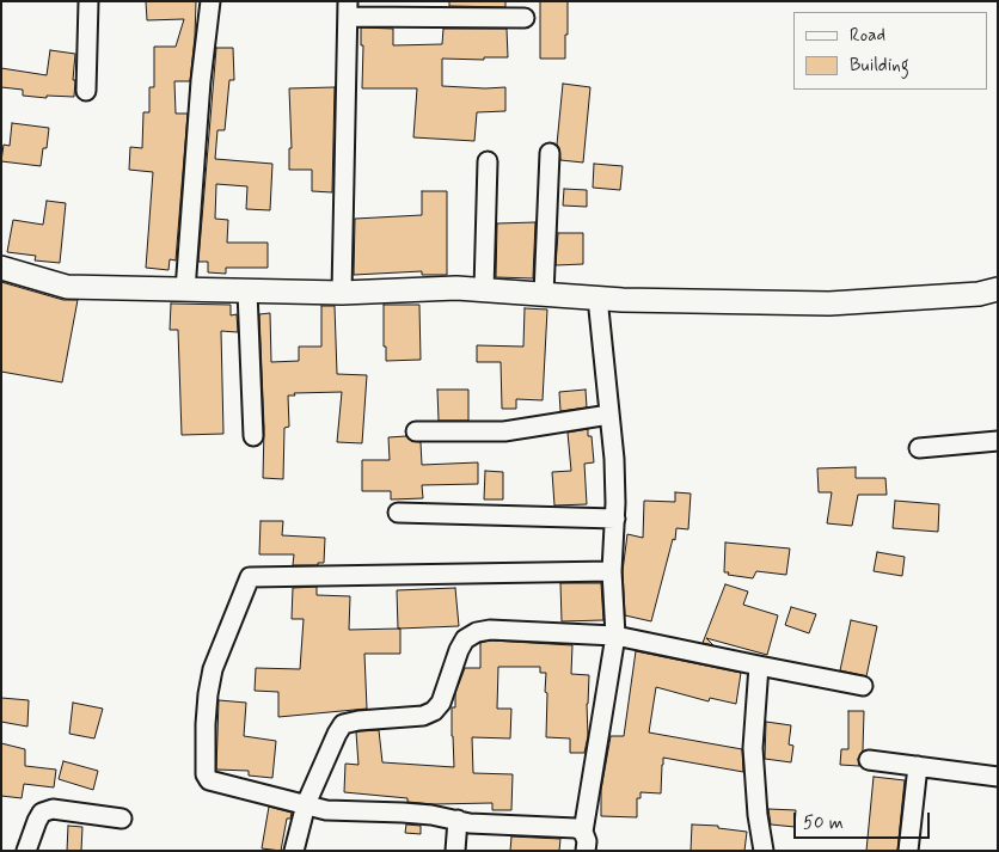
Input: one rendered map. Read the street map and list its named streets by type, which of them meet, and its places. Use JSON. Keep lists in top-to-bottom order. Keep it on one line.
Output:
{"legend":["Road","Building"],"scale_bar":"50 m"}
